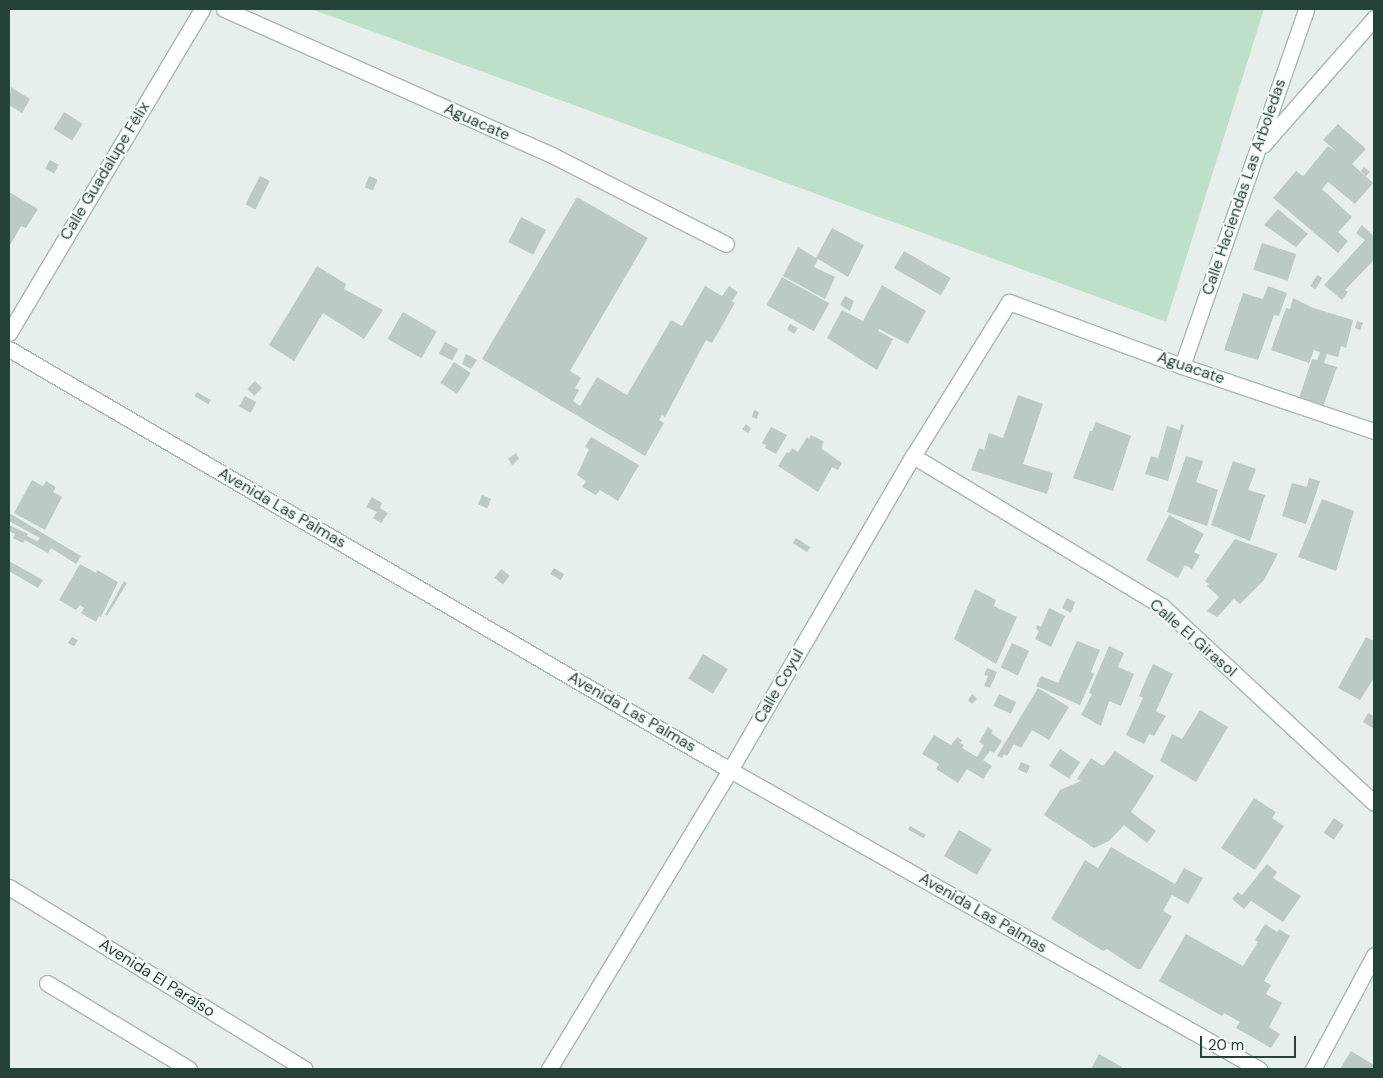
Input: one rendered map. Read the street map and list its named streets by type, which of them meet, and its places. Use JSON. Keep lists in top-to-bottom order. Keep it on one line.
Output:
{"streets":{"street":["Aguacate","Calle Guadalupe Félix","Calle Haciendas Las Arboledas","Avenida Las Palmas","Calle El Girasol","Calle Coyul","Avenida El Paraíso"]},"crossings":[["Aguacate","Calle Haciendas Las Arboledas"],["Aguacate","Calle Coyul"],["Avenida Las Palmas","Calle Coyul"],["Calle El Girasol","Calle Coyul"]],"scale_bar":"20 m"}
